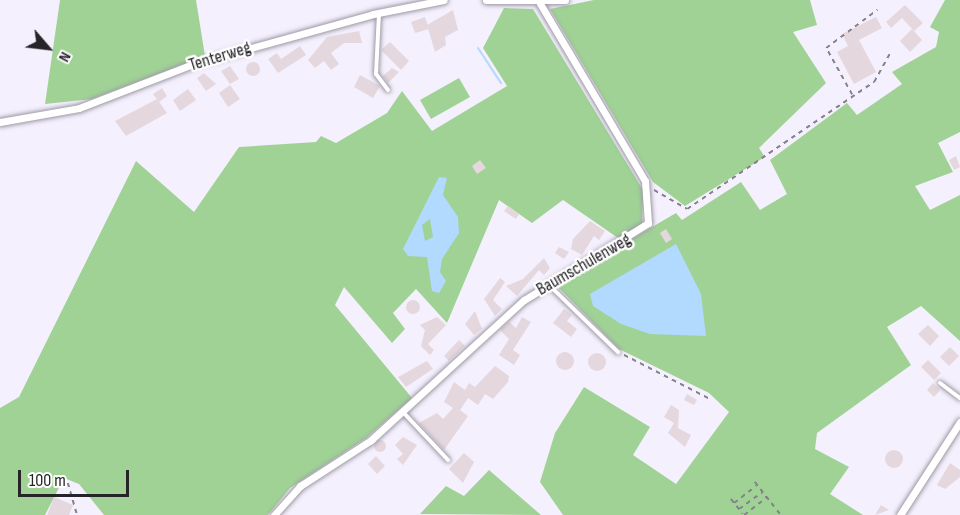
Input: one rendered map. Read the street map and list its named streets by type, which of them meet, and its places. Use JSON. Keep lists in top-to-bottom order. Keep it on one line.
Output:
{"streets":{"street":["Tenterweg","Baumschulenweg"]},"scale_bar":"100 m","north":"bottom right"}
